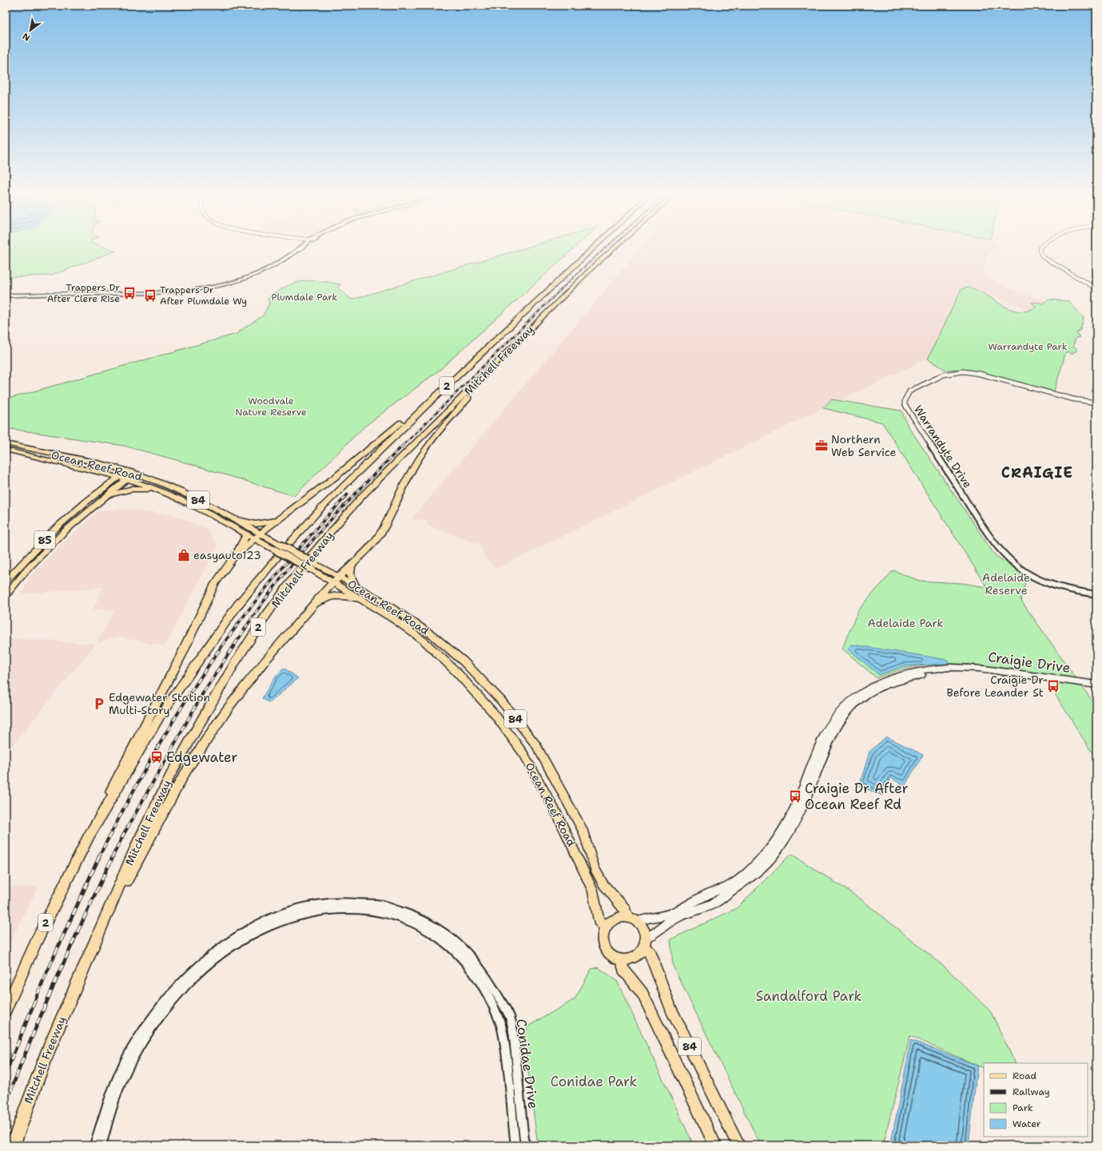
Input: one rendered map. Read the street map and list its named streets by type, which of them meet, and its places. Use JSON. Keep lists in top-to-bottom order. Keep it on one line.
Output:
{"streets":{"highway":["Mitchell Freeway","2"],"main road":["Ocean Reef Road","84","85","Craigie Drive"],"street":["Warrandyte Drive","Conidae Drive"]},"crossings":[["Ocean Reef Road","84"],["Ocean Reef Road","85"],["Ocean Reef Road","Craigie Drive"],["84","Craigie Drive"]],"districts":["CRAIGIE"],"parks":["Plumdale Park","Warrandyte Park","Woodvale Nature Reserve","Adelaide Reserve","Adelaide Park","Sandalford Park","Conidae Park"],"places":{"bus stop":["Trappers Dr After Clere Rise","Trappers Dr After Plumdale Wy","Craigie Dr Before Leander St","Craigie Dr After Ocean Reef Rd"],"office":["Northern Web Service"],"shop":["easyauto123"],"parking":["Edgewater Station Multi-Story"],"station":["Edgewater"]},"legend":["Road","Railway","Park","Water"],"north":"bottom left"}
